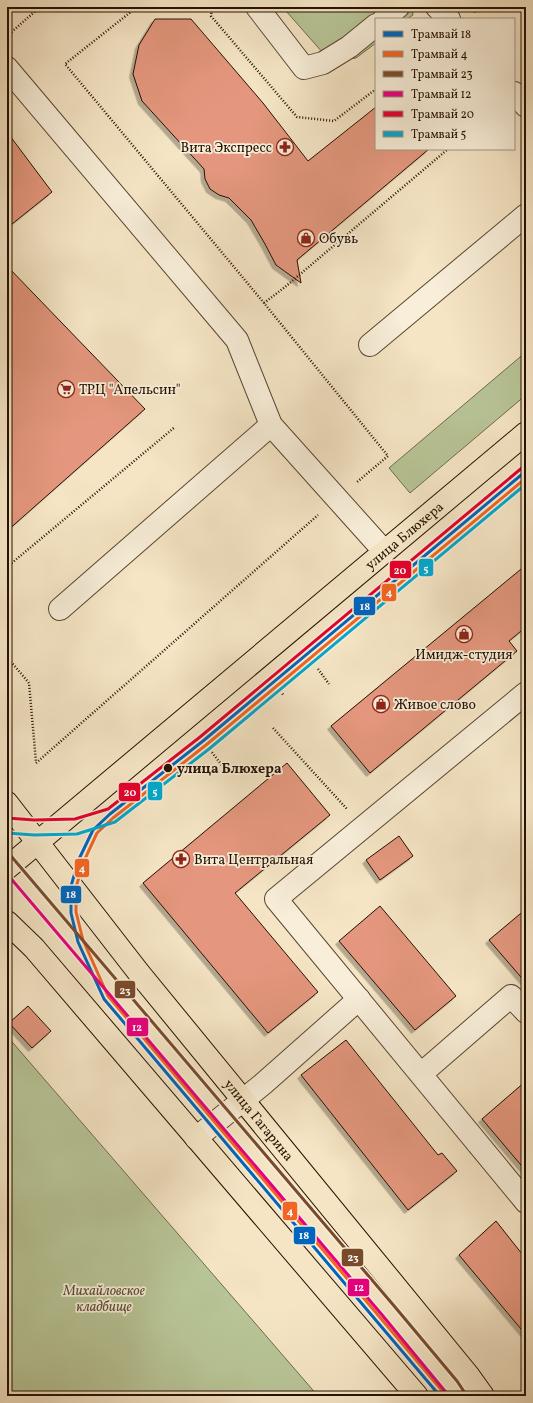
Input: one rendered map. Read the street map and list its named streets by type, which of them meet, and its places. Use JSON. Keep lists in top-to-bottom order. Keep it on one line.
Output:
{"streets":{"main road":["улица Блюхера","улица Гагарина"]},"crossings":[["улица Блюхера","улица Гагарина"]],"parks":["Михайловское кладбище"],"places":{"pharmacy":["Вита Экспресс","Вита Центральная"],"shop":["Обувь","Имидж-студия","Живое слово"],"supermarket":["ТРЦ \"Апельсин\""],"other":["улица Блюхера"]},"lines":["tram line 20","tram line 18","tram line 4","tram line 5","tram line 23","tram line 12"],"legend":["Трамвай 18","Трамвай 4","Трамвай 23","Трамвай 12","Трамвай 20","Трамвай 5"]}
